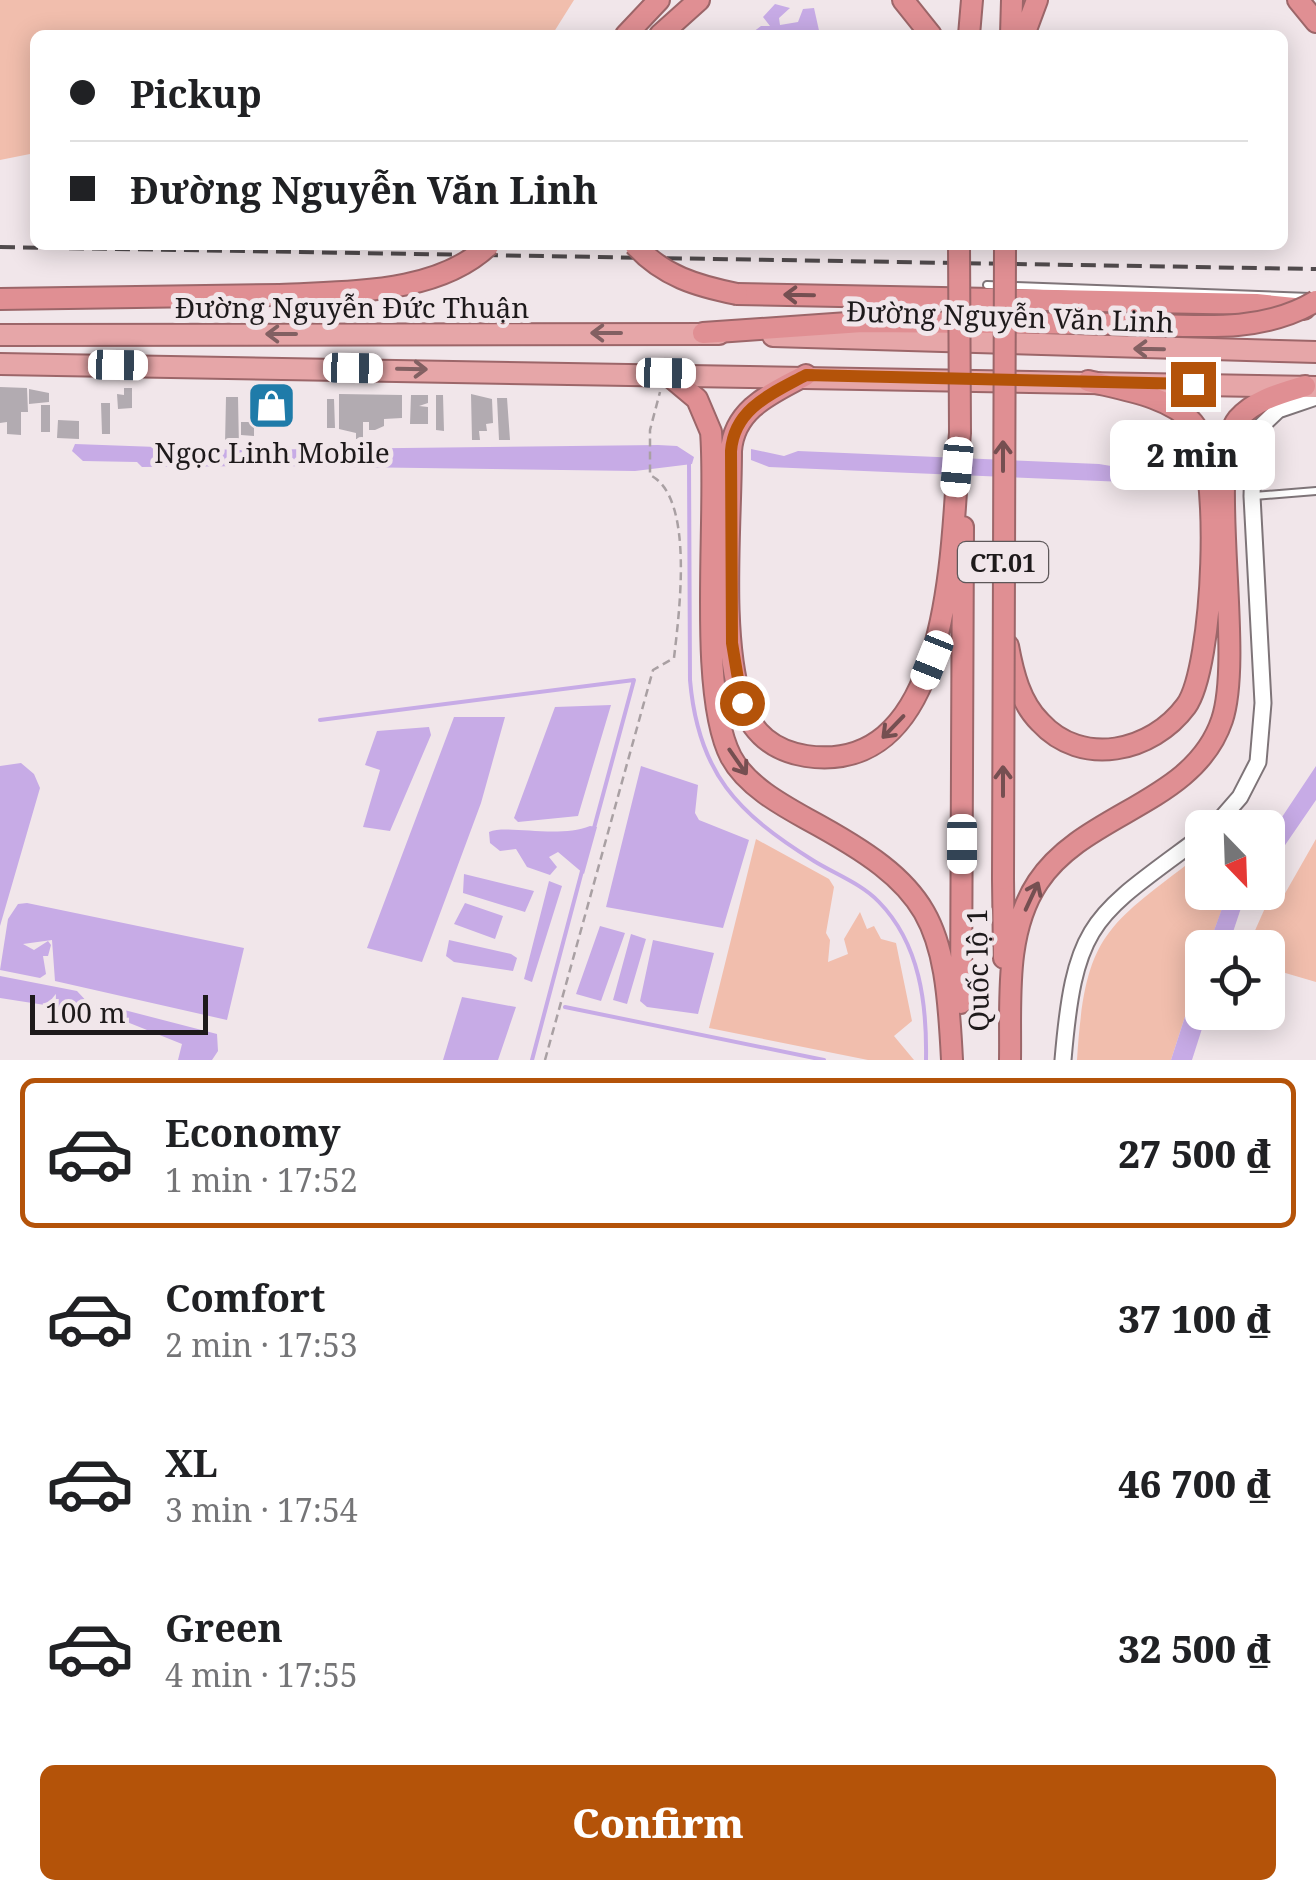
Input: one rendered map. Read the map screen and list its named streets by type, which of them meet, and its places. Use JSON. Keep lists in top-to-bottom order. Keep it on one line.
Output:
{"streets":{"highway":["Đường Nguyễn Đức Thuận","Đường Nguyễn Văn Linh","CT.01","Quốc lộ 1"]},"crossings":[["Đường Nguyễn Đức Thuận","Đường Nguyễn Văn Linh"],["CT.01","Quốc lộ 1"]],"places":{"shop":["Ngọc Linh Mobile"]},"scale_bar":"100 m","north":"bottom right","page":{"banner":["Pickup","Đường Nguyễn Văn Linh"],"bubble":"2 min","scale":"100 m","list":[{"name":"Economy","note":"1 min · 17:52","value":"27 500 ₫"},{"name":"Comfort","note":"2 min · 17:53","value":"37 100 ₫"},{"name":"XL","note":"3 min · 17:54","value":"46 700 ₫"},{"name":"Green","note":"4 min · 17:55","value":"32 500 ₫"}],"buttons":"Confirm"}}
